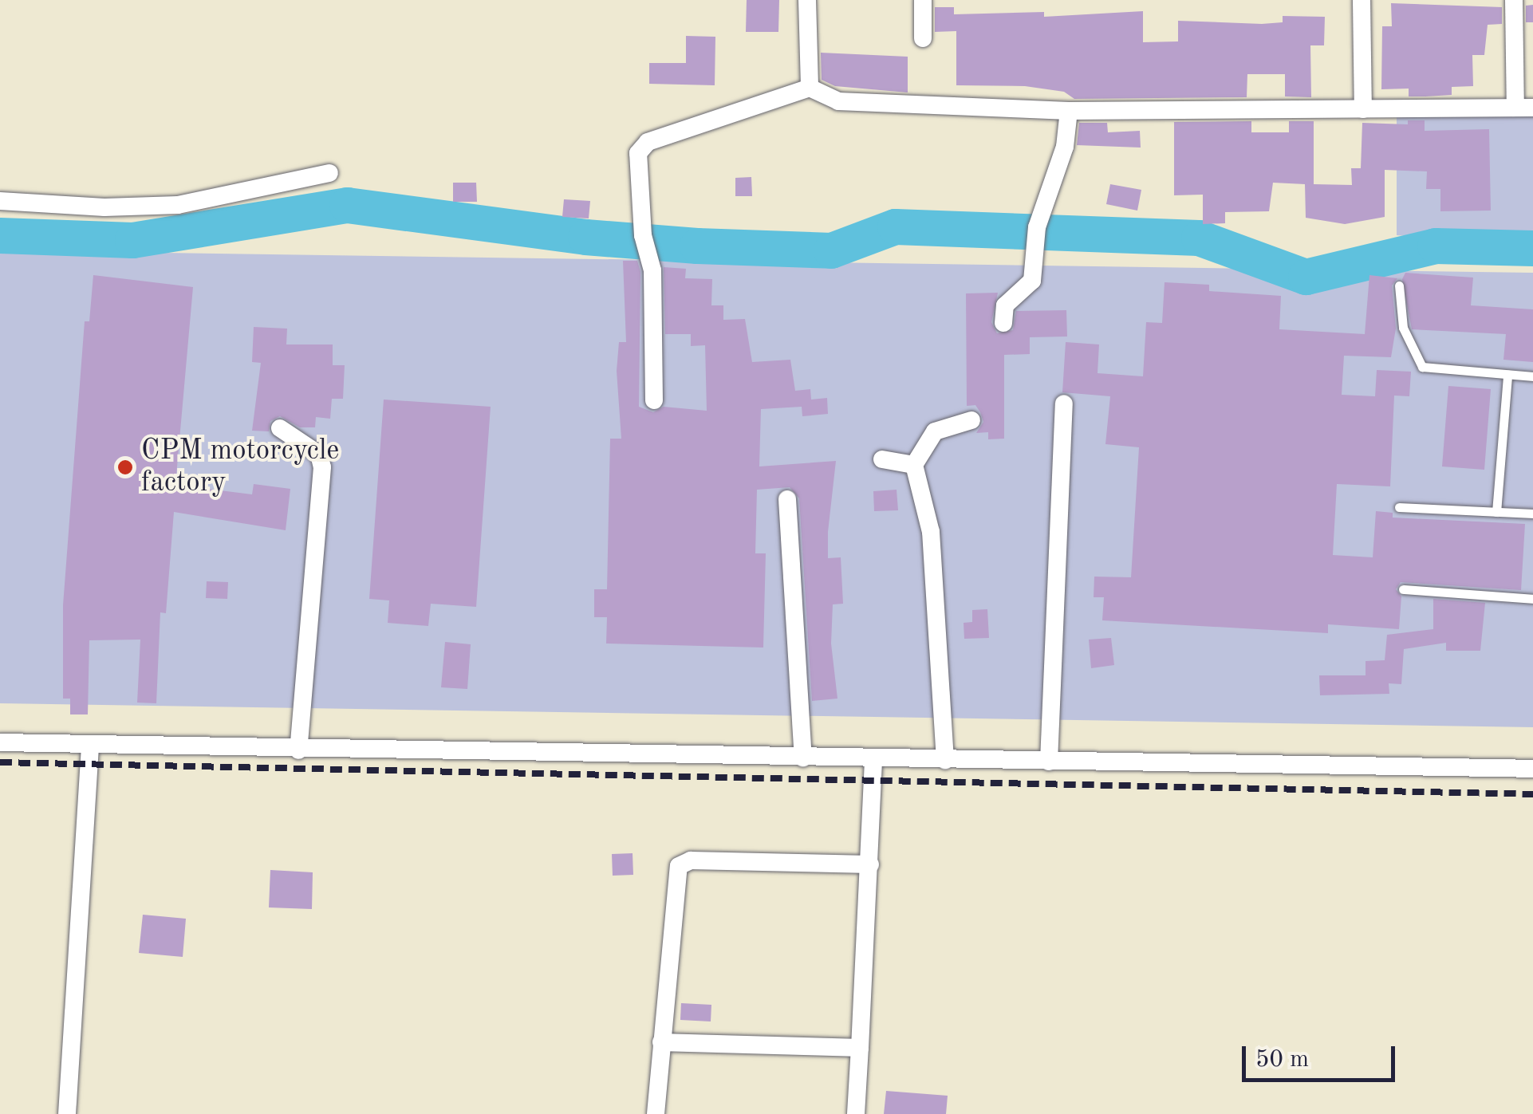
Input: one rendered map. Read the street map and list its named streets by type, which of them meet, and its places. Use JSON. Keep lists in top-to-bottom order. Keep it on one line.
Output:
{"places":["CPM motorcycle factory"],"scale_bar":"50 m"}
